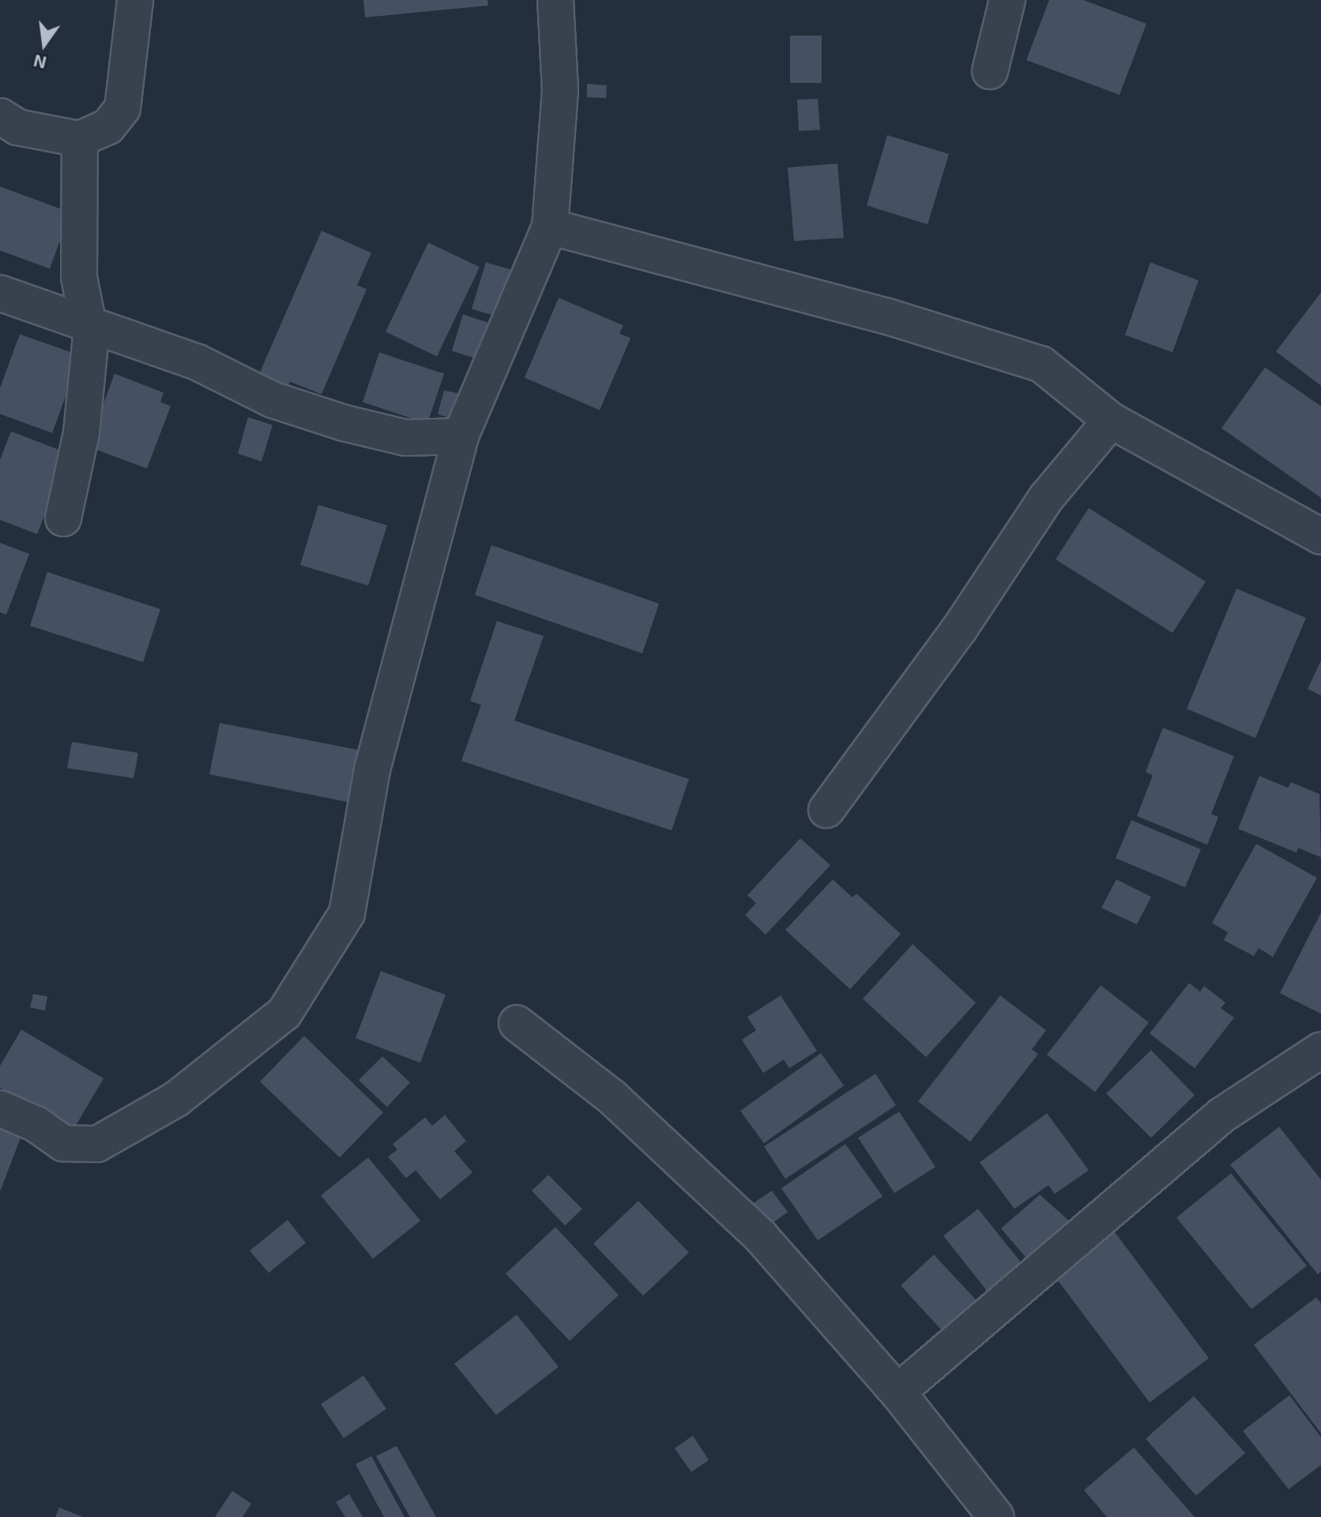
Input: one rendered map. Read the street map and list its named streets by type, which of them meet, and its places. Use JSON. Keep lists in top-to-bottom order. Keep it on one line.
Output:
{"north":"bottom"}
